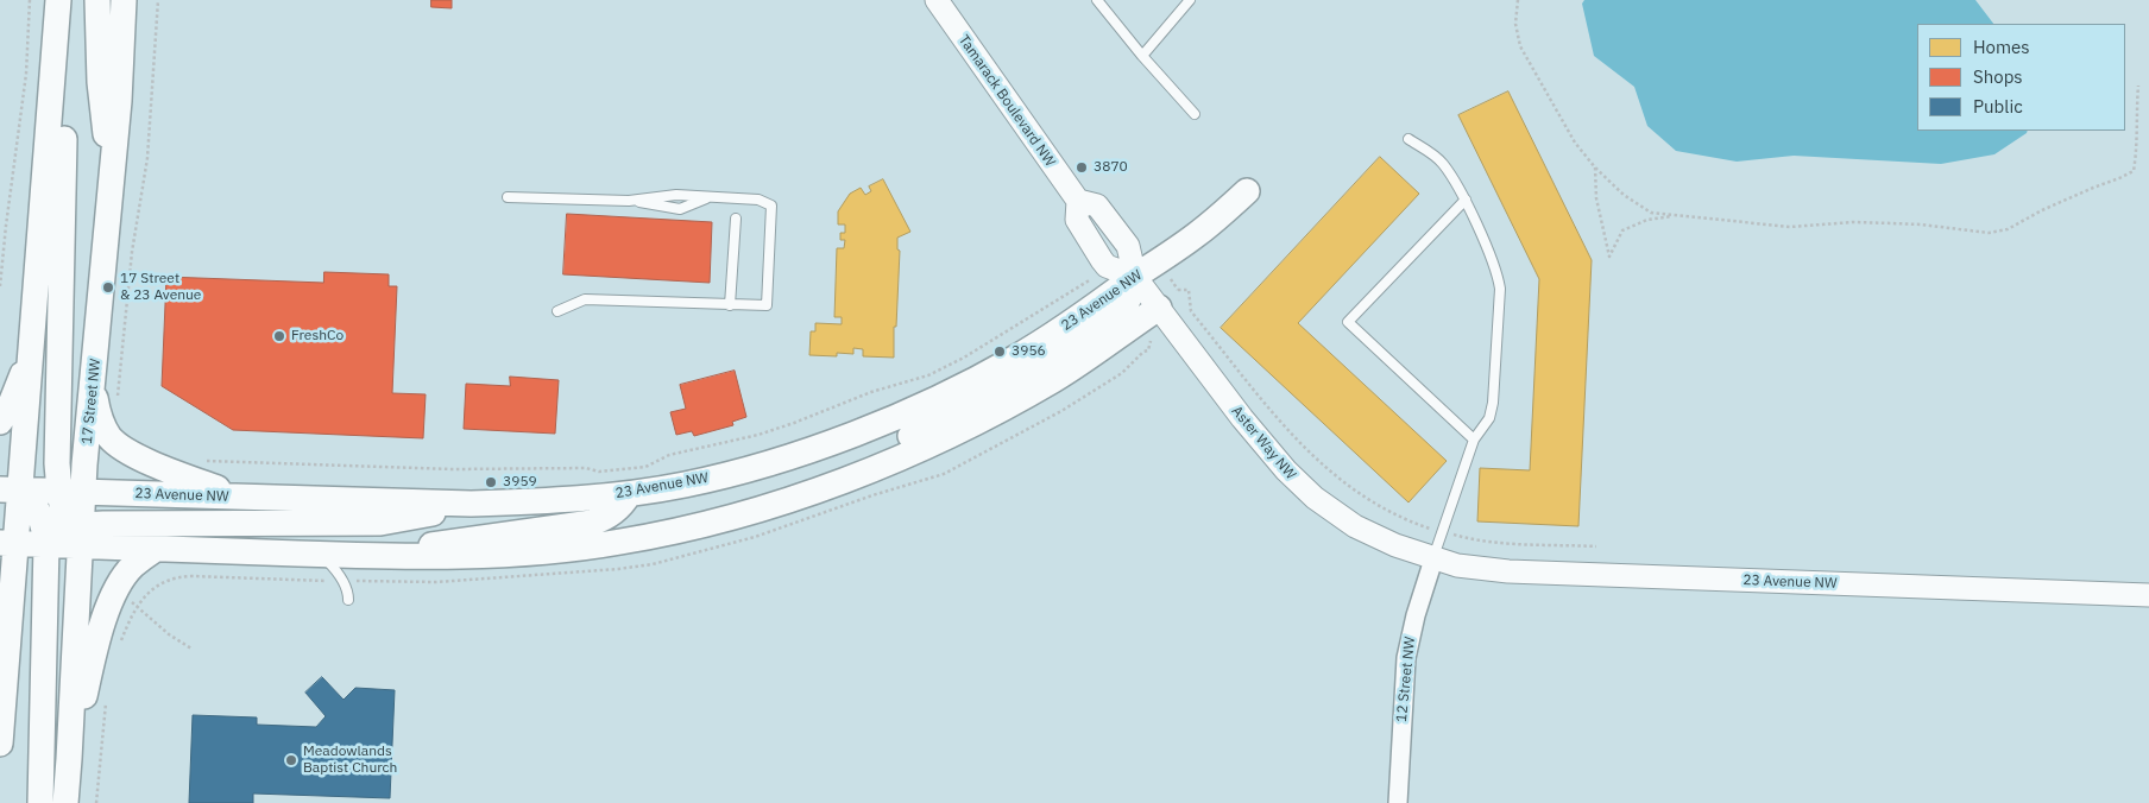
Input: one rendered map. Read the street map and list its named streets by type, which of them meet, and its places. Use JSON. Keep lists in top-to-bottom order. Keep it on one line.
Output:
{"streets":{"main road":["23 Avenue NW","17 Street NW"],"street":["Tamarack Boulevard NW","Aster Way NW","12 Street NW"]},"crossings":[["Tamarack Boulevard NW","23 Avenue NW"],["Tamarack Boulevard NW","Aster Way NW"],["23 Avenue NW","17 Street NW"],["23 Avenue NW","Aster Way NW"],["23 Avenue NW","12 Street NW"],["Aster Way NW","12 Street NW"]],"places":["3870","17 Street & 23 Avenue","FreshCo","3956","3959","Meadowlands Baptist Church"],"legend":["Homes","Shops","Public"]}
